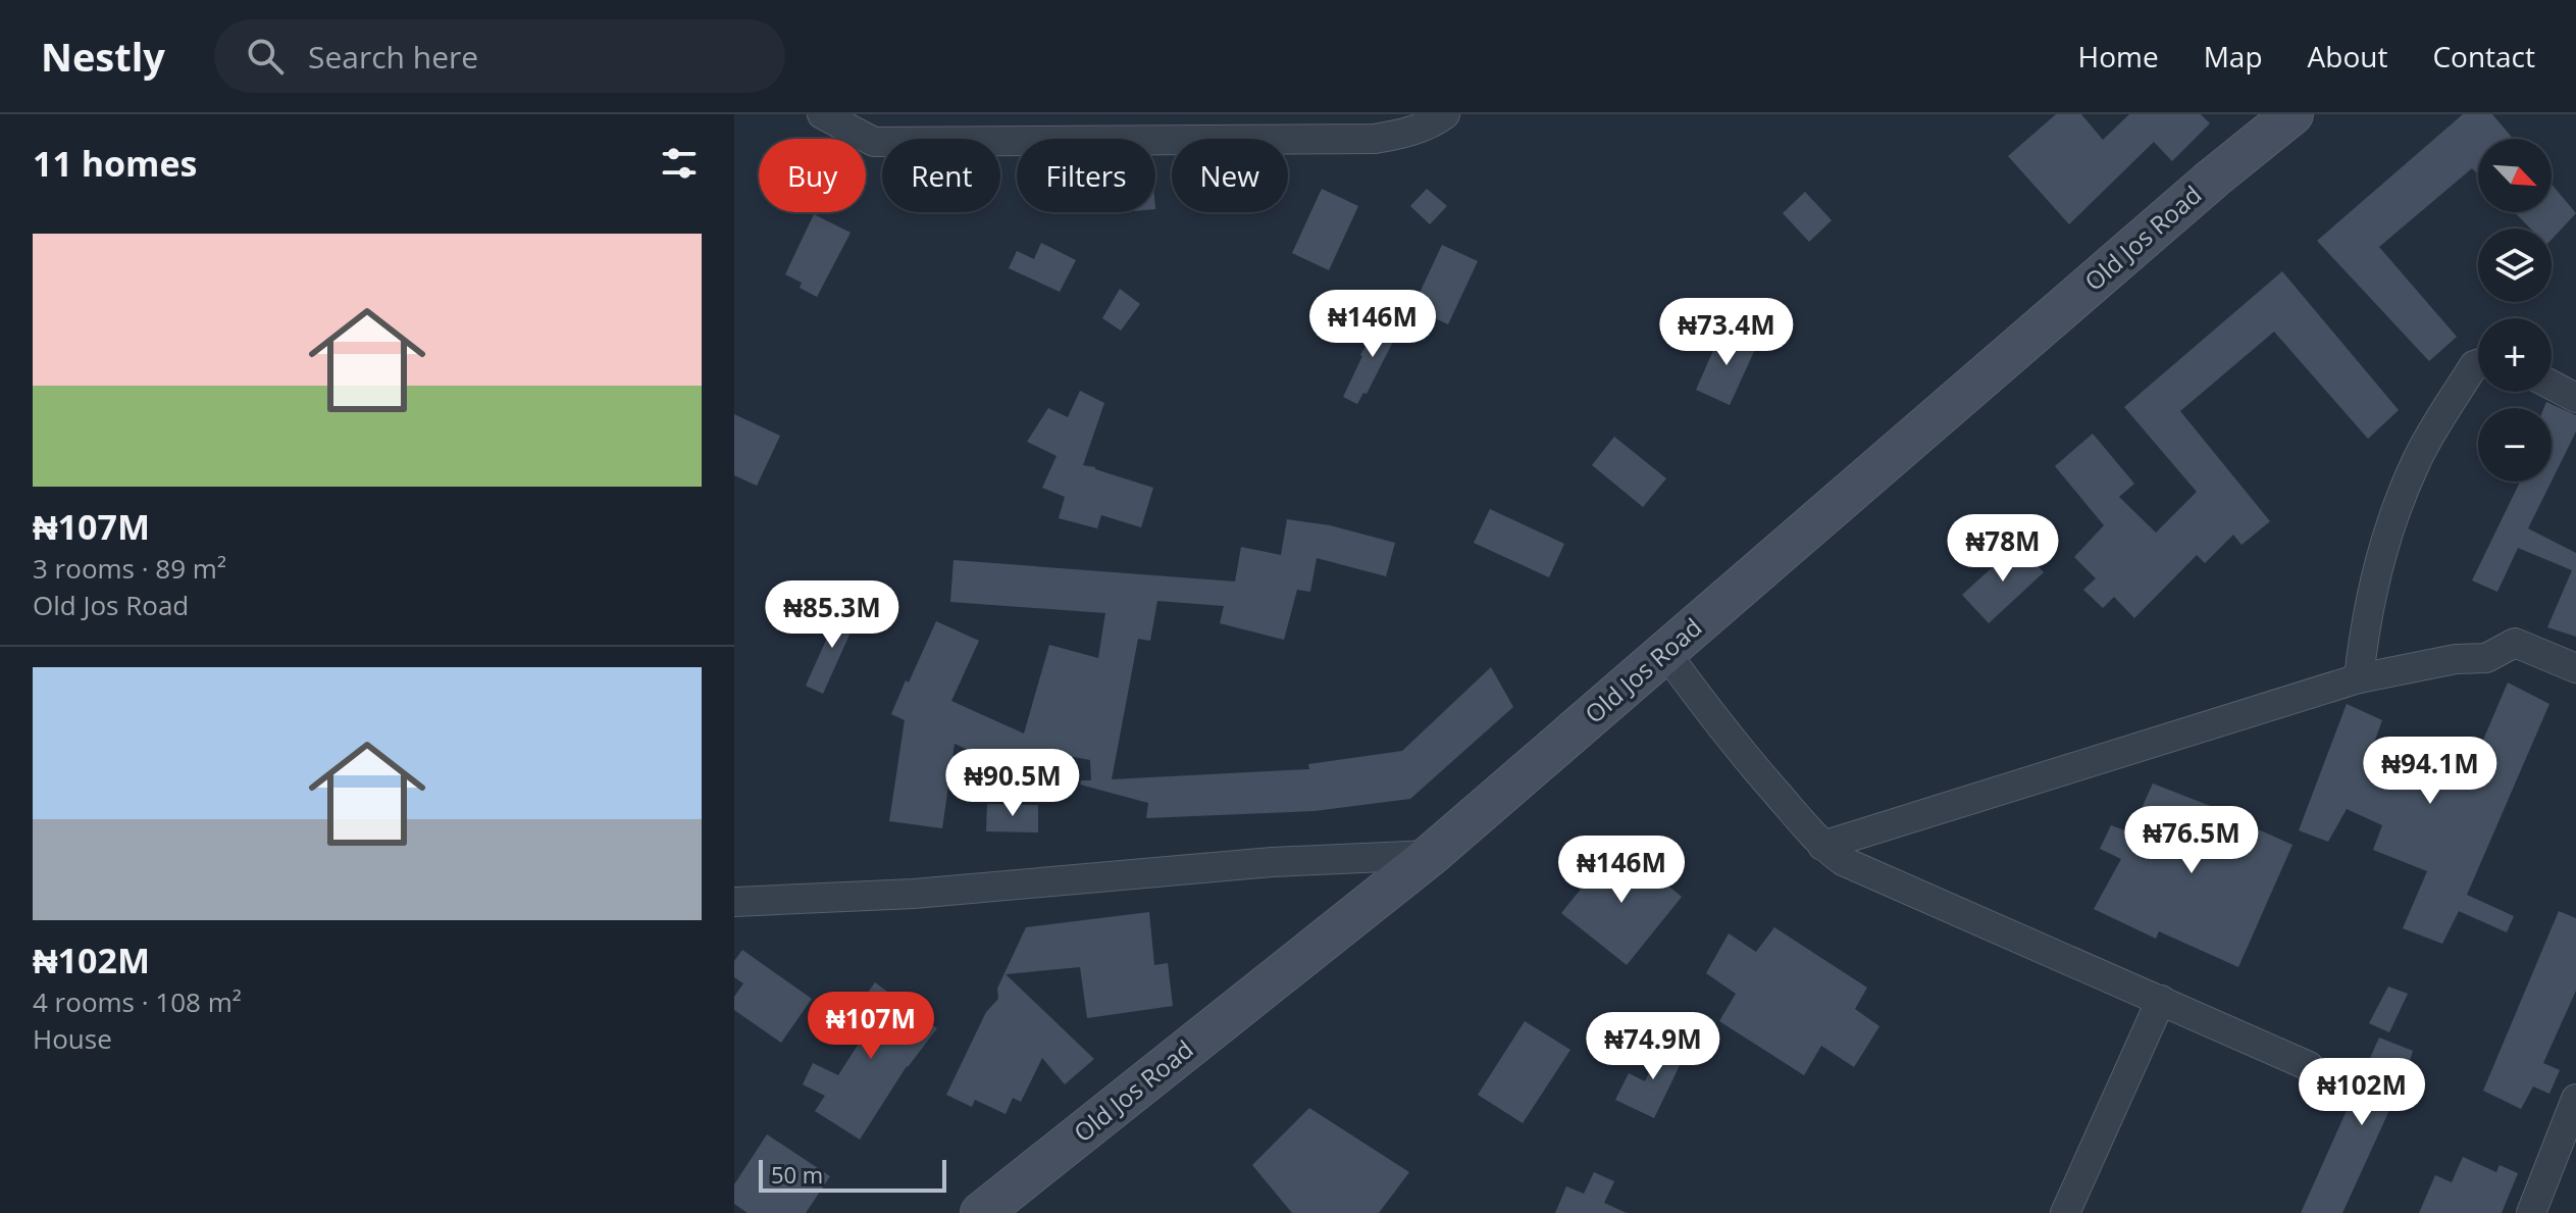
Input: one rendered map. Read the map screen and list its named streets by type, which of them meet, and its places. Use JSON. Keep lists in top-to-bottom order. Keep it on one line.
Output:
{"streets":{"main road":["Old Jos Road"]},"scale_bar":"50 m","north":"bottom right","page":{"header":"Nestly","search":"Search here","nav":["Home","Map","About","Contact"],"heading":"11 homes","map_buttons":["+","−"],"chip":["Buy","Rent","Filters","New"],"list":[{"name":"₦107M","note":"3 rooms · 89 m² · Old Jos Road"},{"name":"₦102M","note":"4 rooms · 108 m² · House"}],"price":["₦146M","₦73.4M","₦78M","₦85.3M","₦94.1M","₦90.5M","₦76.5M","₦146M","₦107M","₦74.9M","₦102M"],"scale":"50 m"}}
